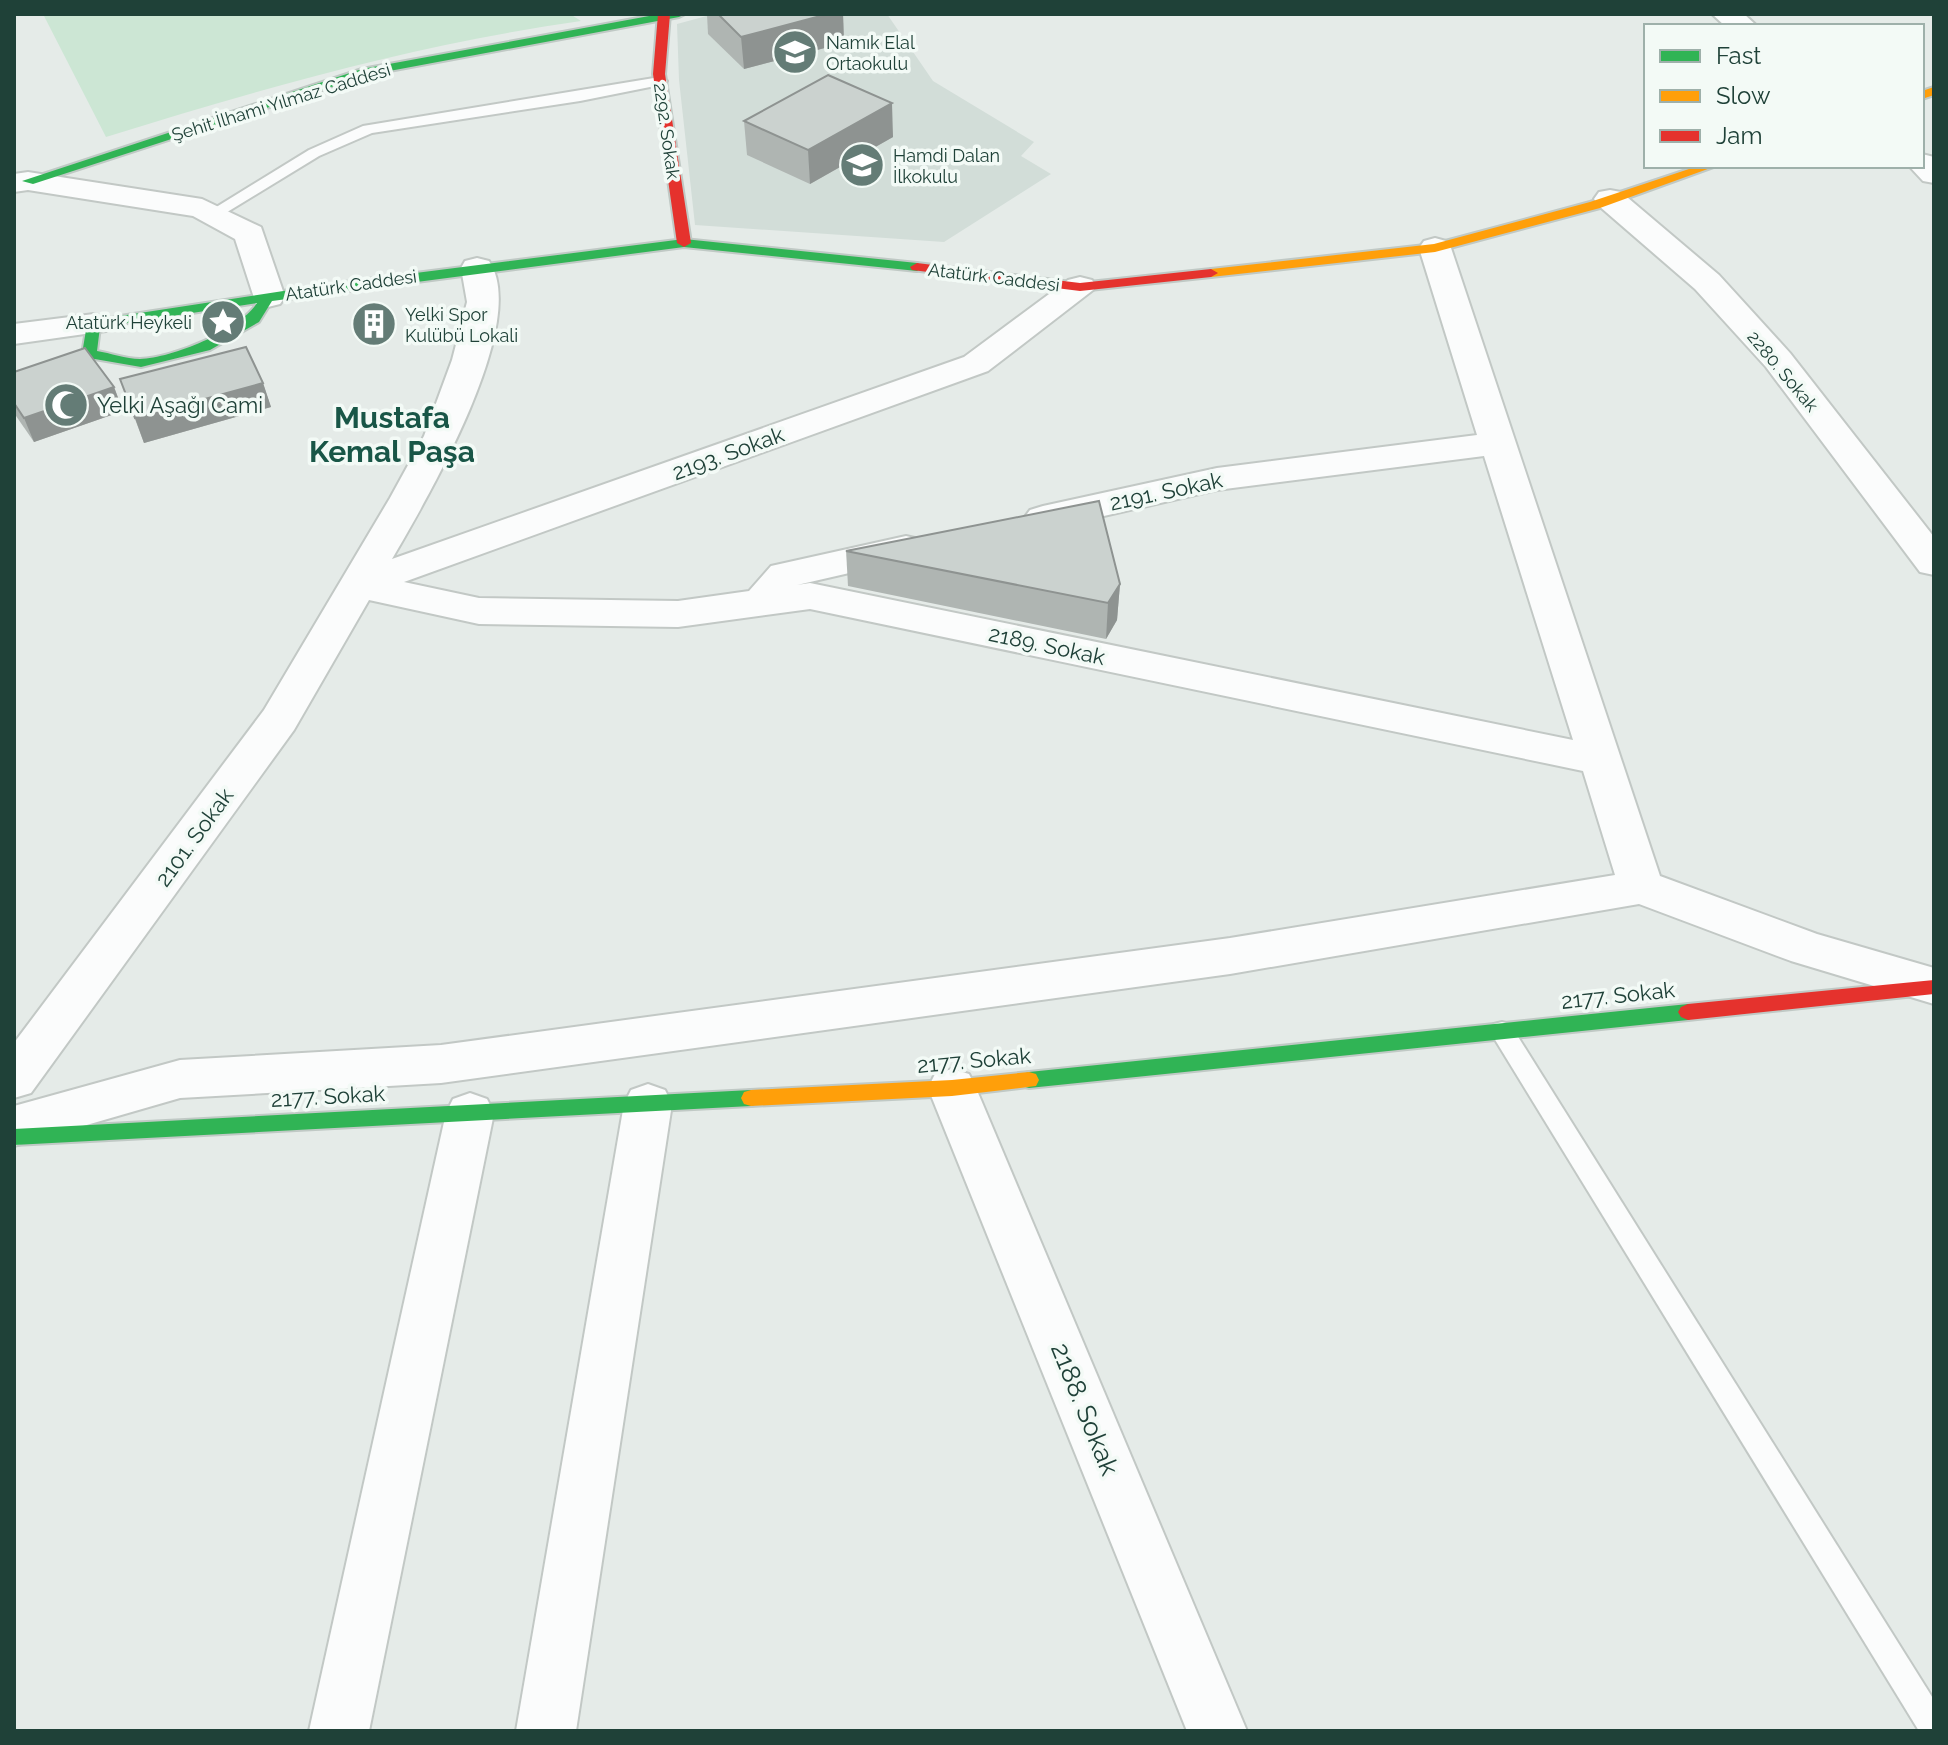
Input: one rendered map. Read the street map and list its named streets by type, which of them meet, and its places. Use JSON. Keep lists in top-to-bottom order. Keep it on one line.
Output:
{"streets":{"street":["Şehit İlhami Yılmaz Caddesi","2292. Sokak","Atatürk Caddesi","2280. Sokak","2193. Sokak","2191. Sokak","2189. Sokak","2101. Sokak","2177. Sokak","2188. Sokak"]},"crossings":[["Şehit İlhami Yılmaz Caddesi","2292. Sokak"],["Şehit İlhami Yılmaz Caddesi","Atatürk Caddesi"],["2292. Sokak","Atatürk Caddesi"],["Atatürk Caddesi","2280. Sokak"],["Atatürk Caddesi","2193. Sokak"],["Atatürk Caddesi","2101. Sokak"],["2193. Sokak","2189. Sokak"],["2193. Sokak","2101. Sokak"],["2189. Sokak","2101. Sokak"],["2177. Sokak","2188. Sokak"]],"districts":["Mustafa Kemal Paşa"],"places":{"school or university":["Namık Elal Ortaokulu","Hamdi Dalan İlkokulu"],"place":["Atatürk Heykeli"],"building":["Yelki Spor Kulübü Lokali"],"mosque":["Yelki Aşağı Cami"]},"legend":["Fast","Slow","Jam"]}
